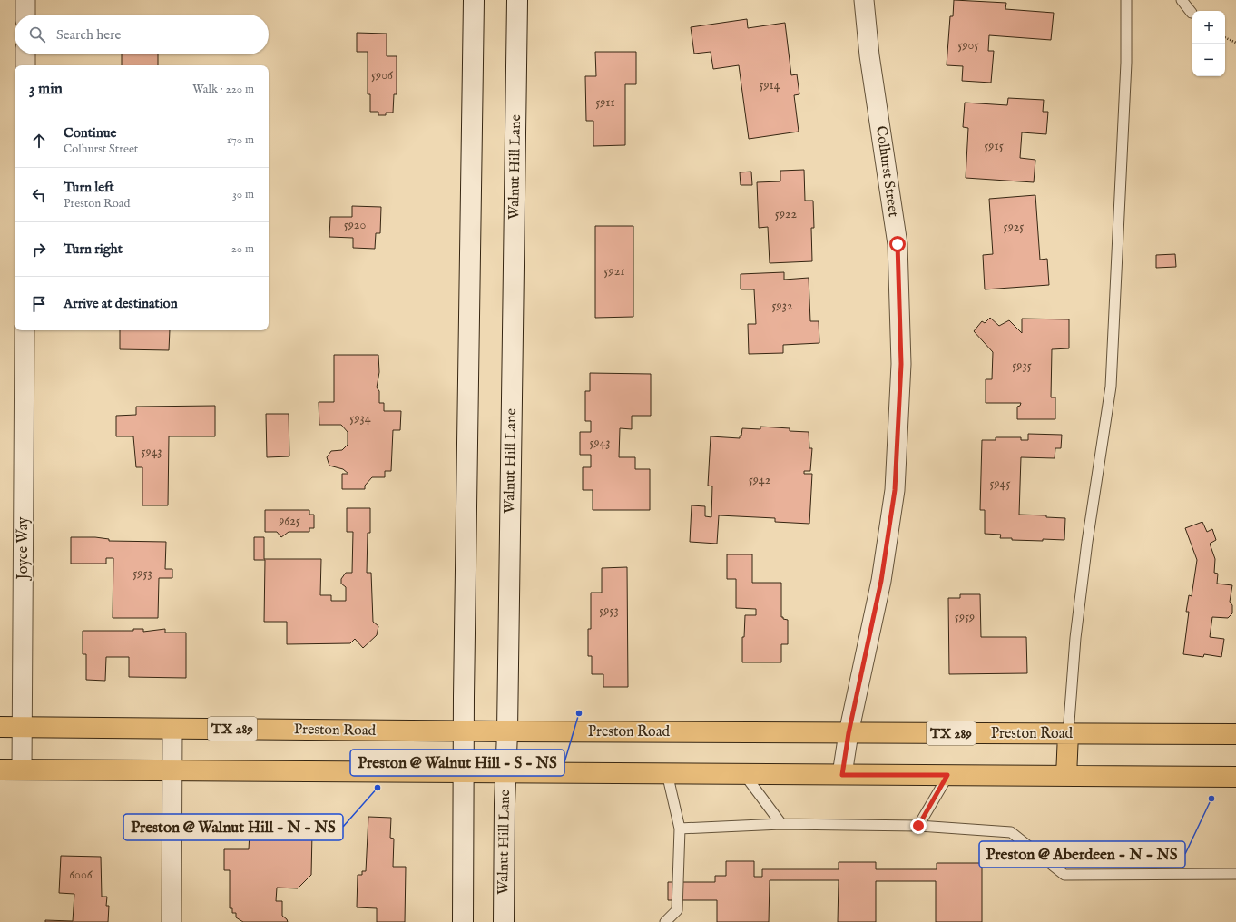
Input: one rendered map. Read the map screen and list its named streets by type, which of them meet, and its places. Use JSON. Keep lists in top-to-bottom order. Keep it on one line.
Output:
{"streets":{"main road":["Walnut Hill Lane","TX 289","Preston Road"],"street":["Colhurst Street","Joyce Way"]},"crossings":[["Walnut Hill Lane","Preston Road"],["Colhurst Street","Preston Road"],["Joyce Way","Preston Road"]],"places":["Preston @ Walnut Hill - S - NS","Preston @ Walnut Hill - N - NS","Preston @ Aberdeen - N - NS"],"house_numbers":["5905","5906","5914","5911","5915","5922","5920","5925","5921","5932","5935","5934","5943","5943","5942","5945","9625","5953","5953","5959","6006"],"page":{"map_buttons":["+","−"],"search":"Search here","heading":["3 min","Walk · 220 m"],"list":[["Continue","Colhurst Street","170 m"],["Turn left","Preston Road","30 m"],["Turn right","20 m"],"Arrive at destination"]}}
